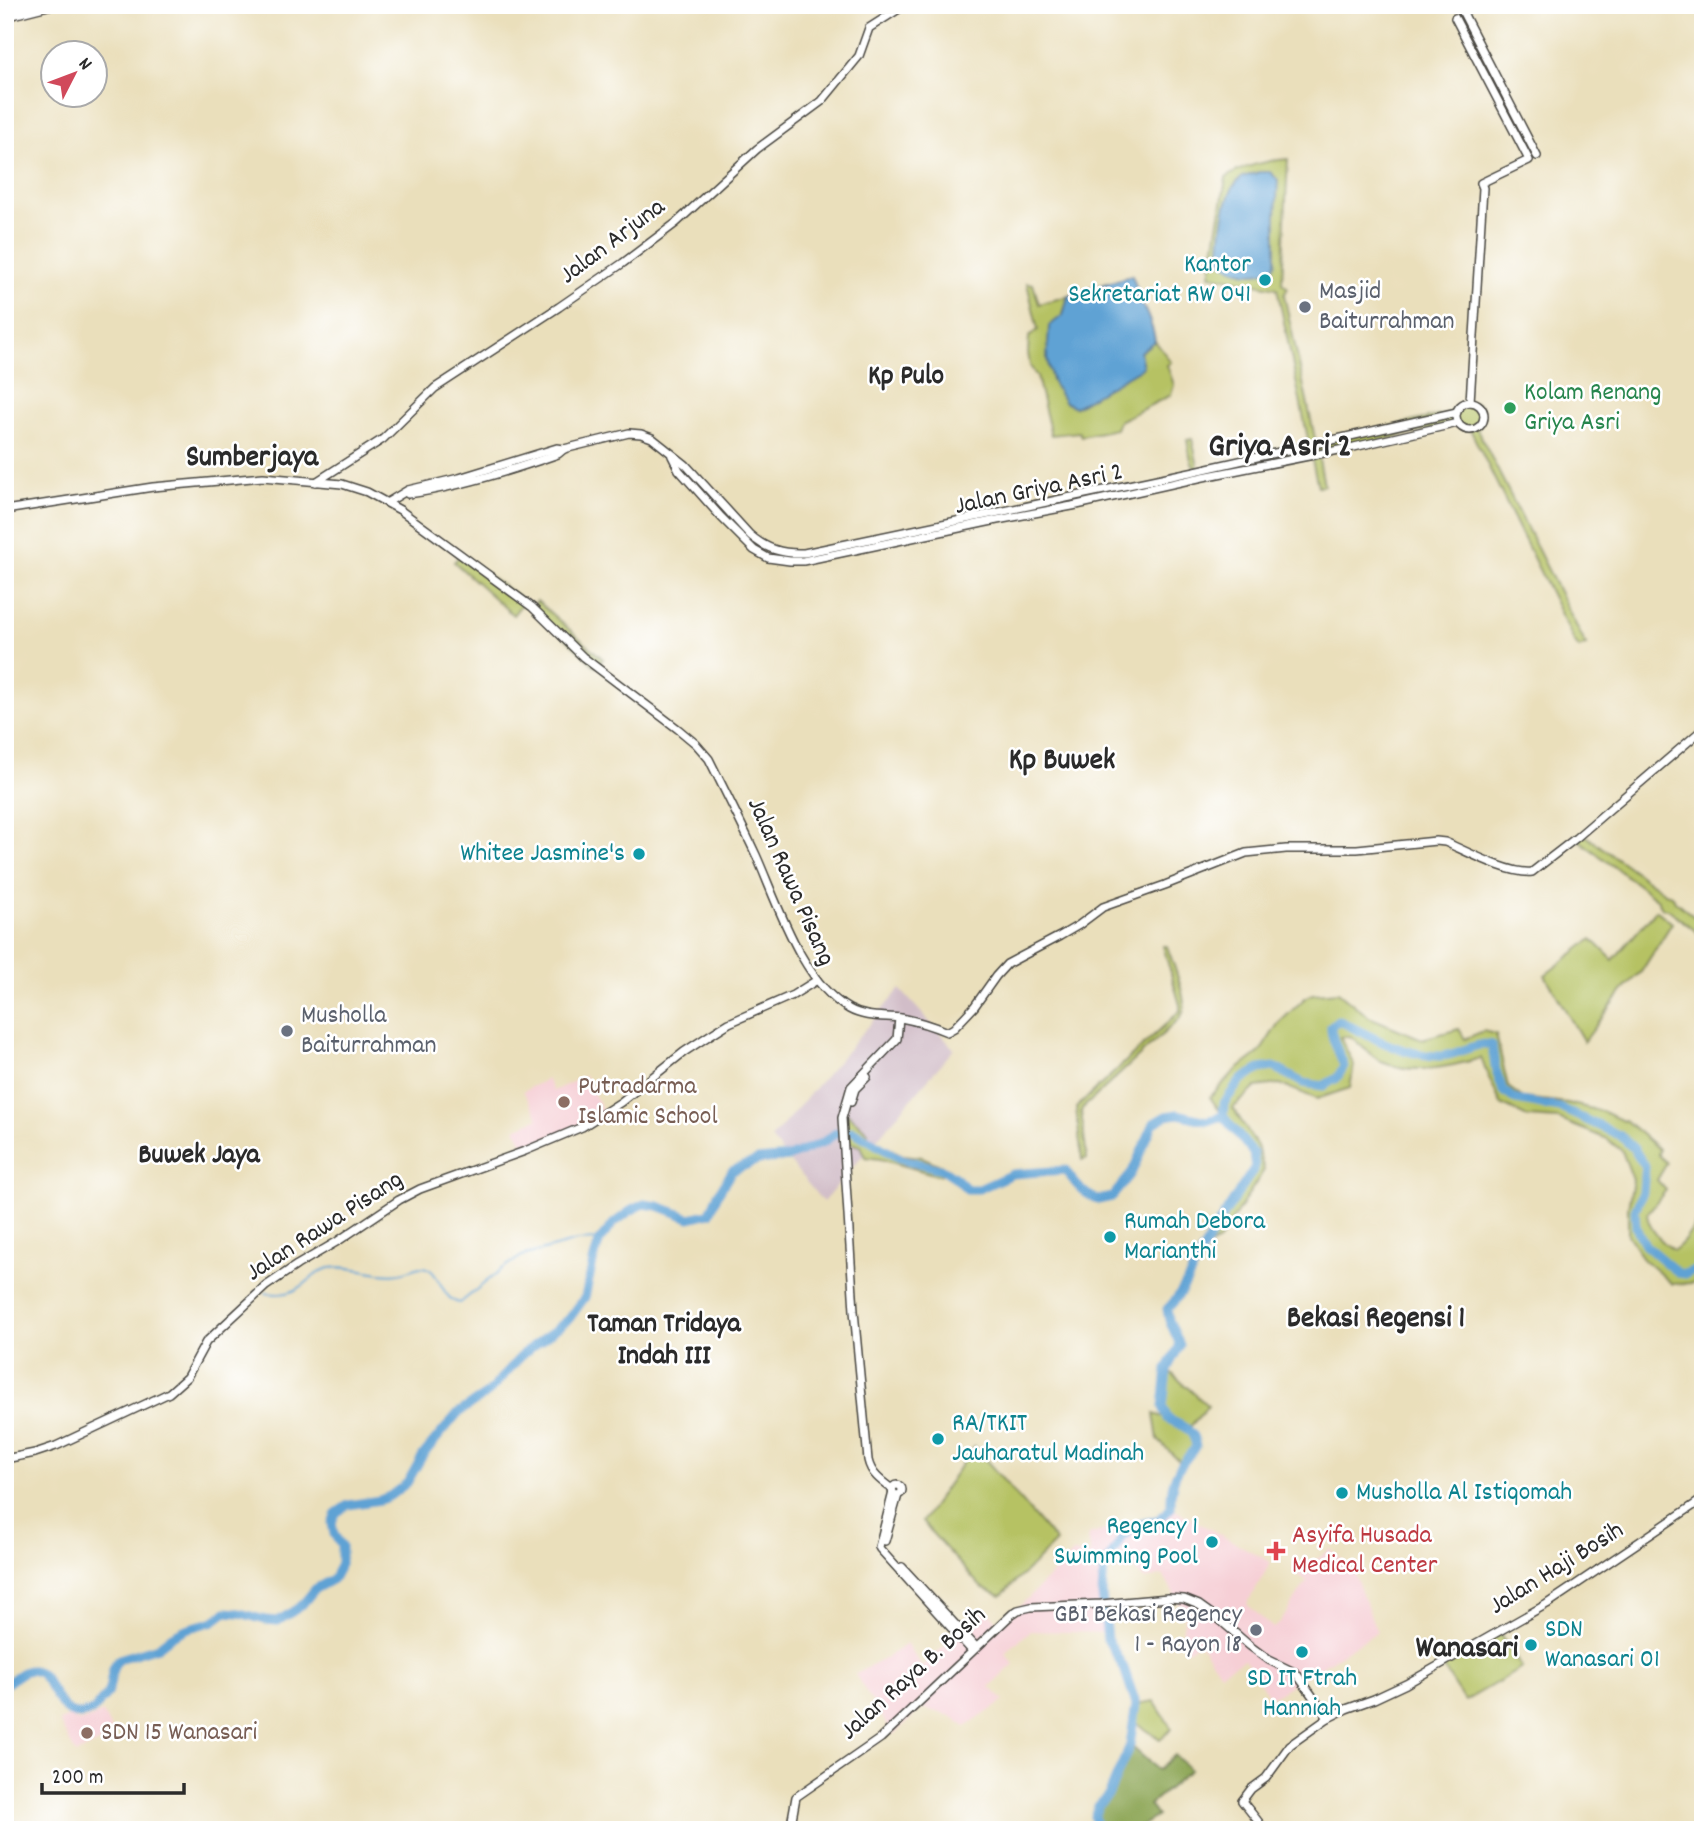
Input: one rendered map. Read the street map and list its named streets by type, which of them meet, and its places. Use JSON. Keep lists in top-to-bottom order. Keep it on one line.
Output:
{"streets":{"street":["Jalan Arjuna","Jalan Griya Asri 2","Jalan Rawa Pisang","Jalan Haji Bosih","Jalan Raya B. Bosih"]},"crossings":[["Jalan Arjuna","Jalan Rawa Pisang"],["Jalan Griya Asri 2","Jalan Rawa Pisang"],["Jalan Haji Bosih","Jalan Raya B. Bosih"]],"districts":["Kp Pulo","Griya Asri 2","Sumberjaya","Kp Buwek","Buwek Jaya","Bekasi Regensi 1","Taman Tridaya Indah III","Wanasari"],"places":{"other":["Kantor Sekretariat RW 041","Masjid Baiturrahman","Kolam Renang Griya Asri","Whitee Jasmine's","Musholla Baiturrahman","Putradarma Islamic School","Rumah Debora Marianthi","RA/TKIT Jauharatul Madinah","Musholla Al Istiqomah","Regency 1 Swimming Pool","GBI Bekasi Regency 1 - Rayon 18","SDN Wanasari 01","SD IT Ftrah Hanniah","SDN 15 Wanasari"],"health":["Asyifa Husada Medical Center"]},"scale_bar":"200 m","north":"top right"}
